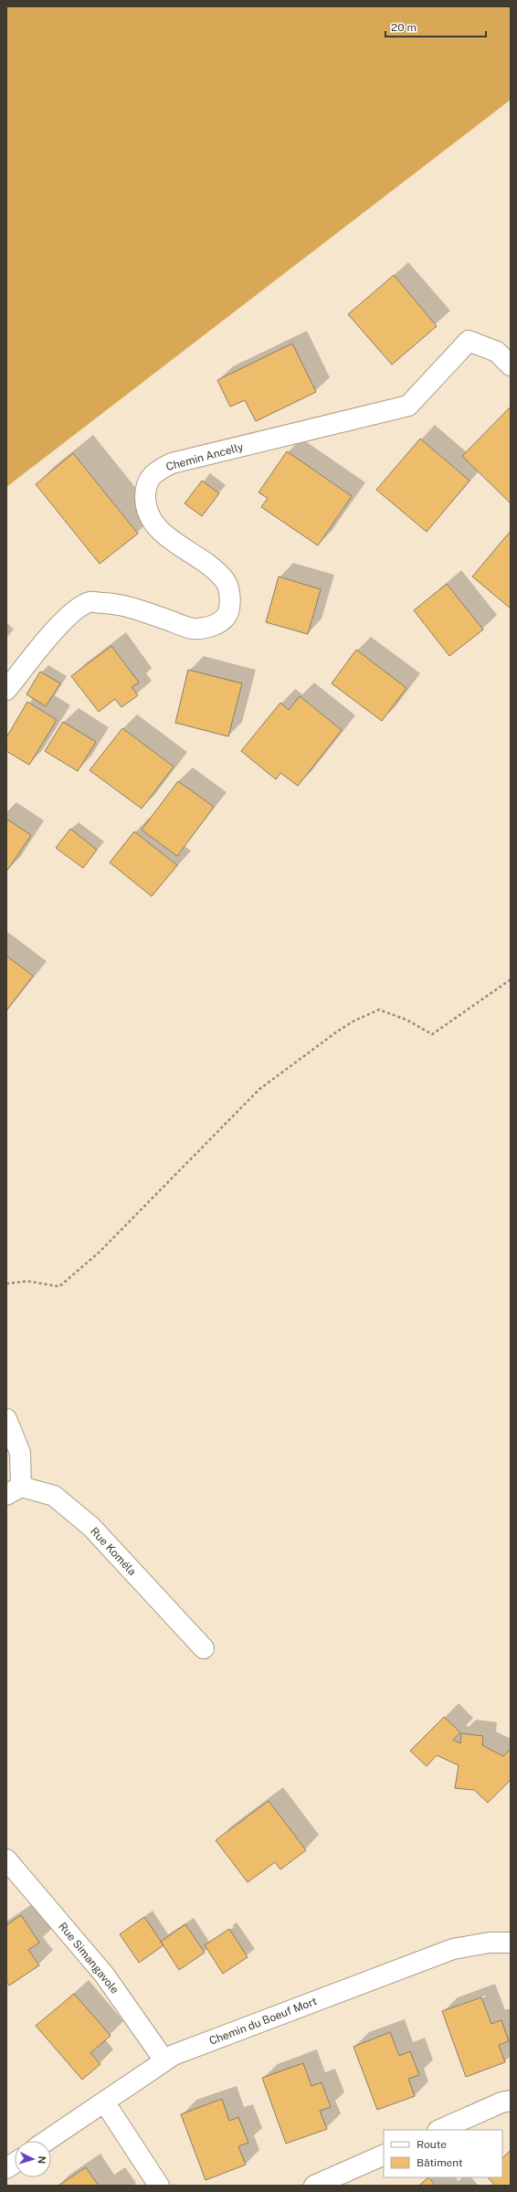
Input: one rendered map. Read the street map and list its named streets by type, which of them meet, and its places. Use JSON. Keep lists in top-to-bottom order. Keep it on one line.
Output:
{"streets":{"street":["Chemin Ancelly","Rue Koméla","Rue Simangavole","Chemin du Boeuf Mort"]},"crossings":[["Rue Simangavole","Chemin du Boeuf Mort"]],"legend":["Route","Bâtiment"],"scale_bar":"20 m","north":"right"}
